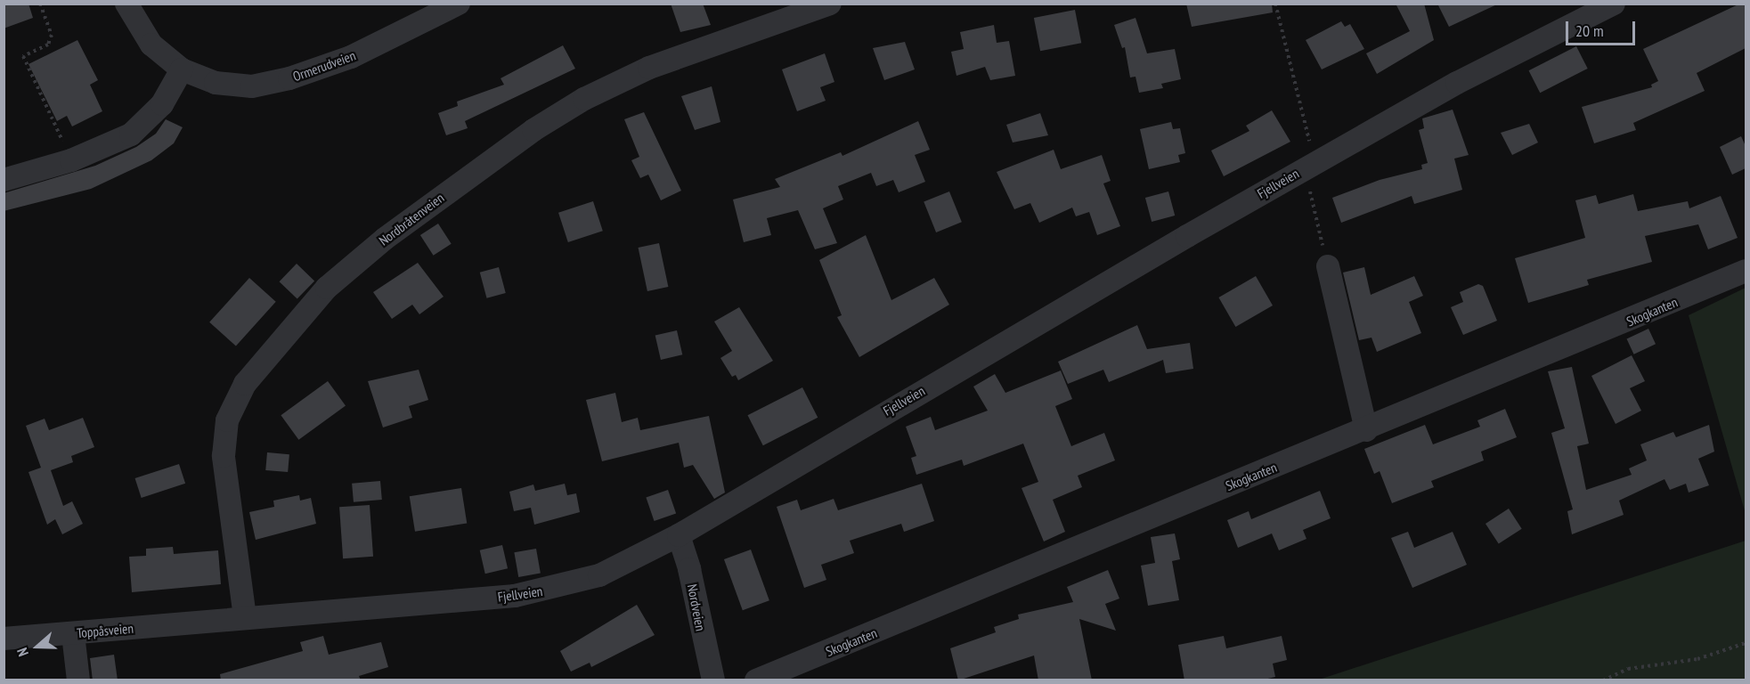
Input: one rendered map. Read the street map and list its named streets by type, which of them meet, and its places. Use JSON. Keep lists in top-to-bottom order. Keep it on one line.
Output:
{"streets":{"street":["Ormerudveien","Fjellveien","Nordbråtenveien","Skogkanten","Nordveien","Toppåsveien"]},"crossings":[["Fjellveien","Nordbråtenveien"],["Fjellveien","Nordveien"],["Fjellveien","Toppåsveien"]],"scale_bar":"20 m","north":"left"}
